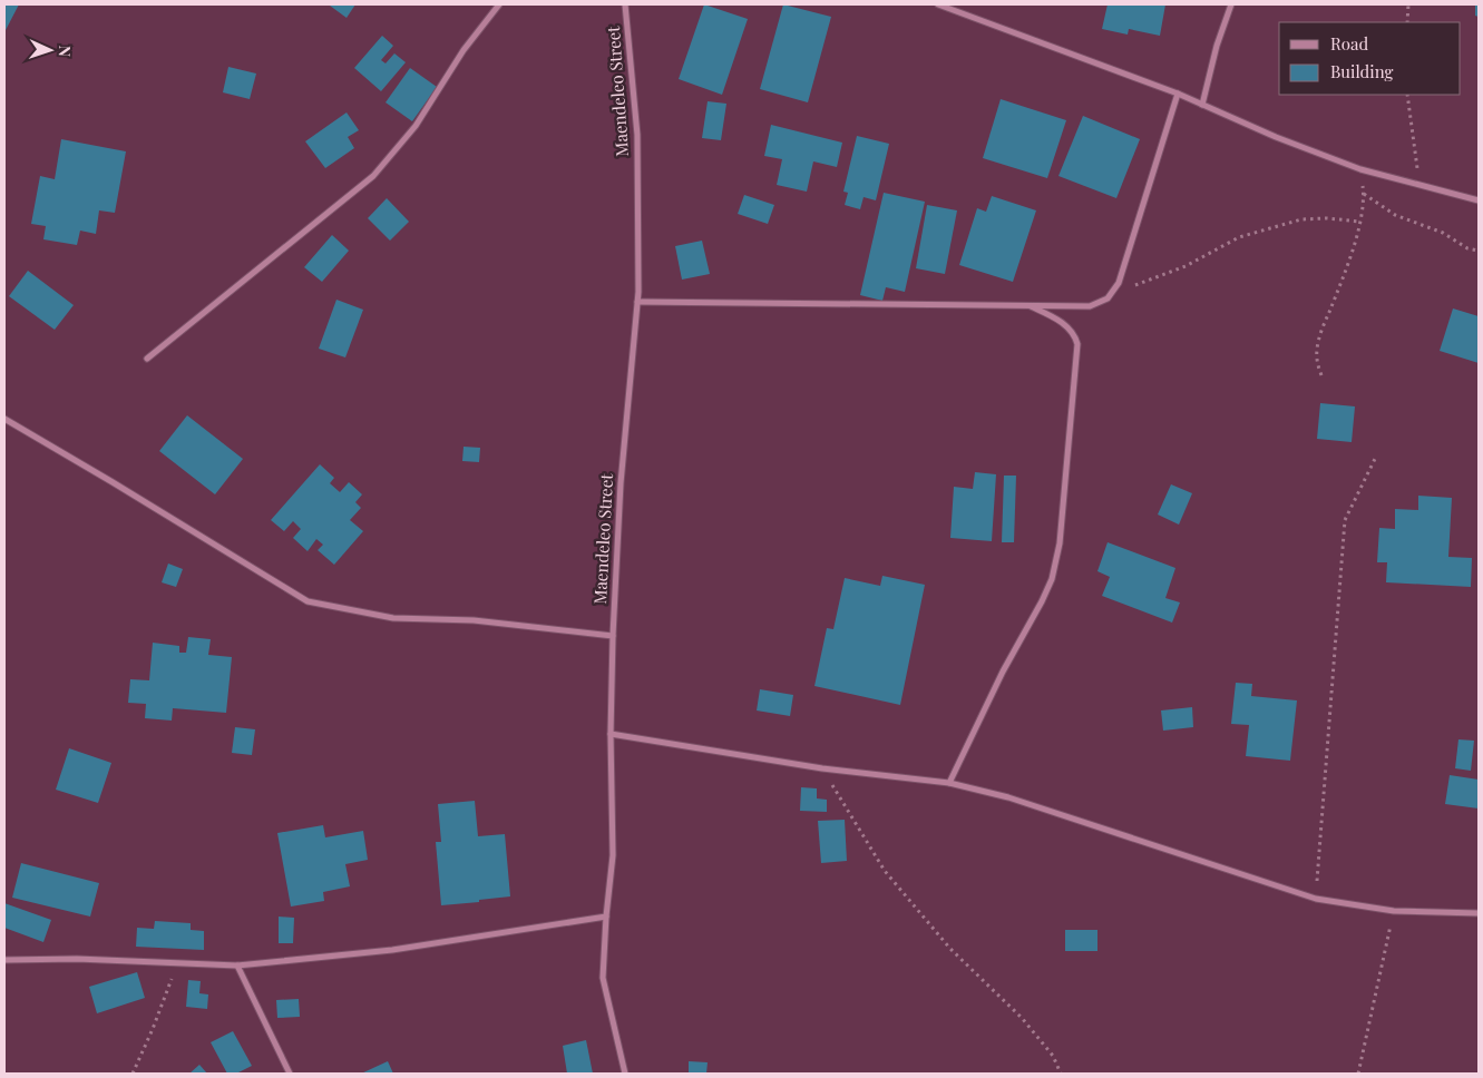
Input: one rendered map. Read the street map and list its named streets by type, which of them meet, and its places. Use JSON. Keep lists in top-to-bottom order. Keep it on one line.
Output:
{"streets":{"street":["Maendeleo Street"]},"legend":["Road","Building"],"north":"right"}
